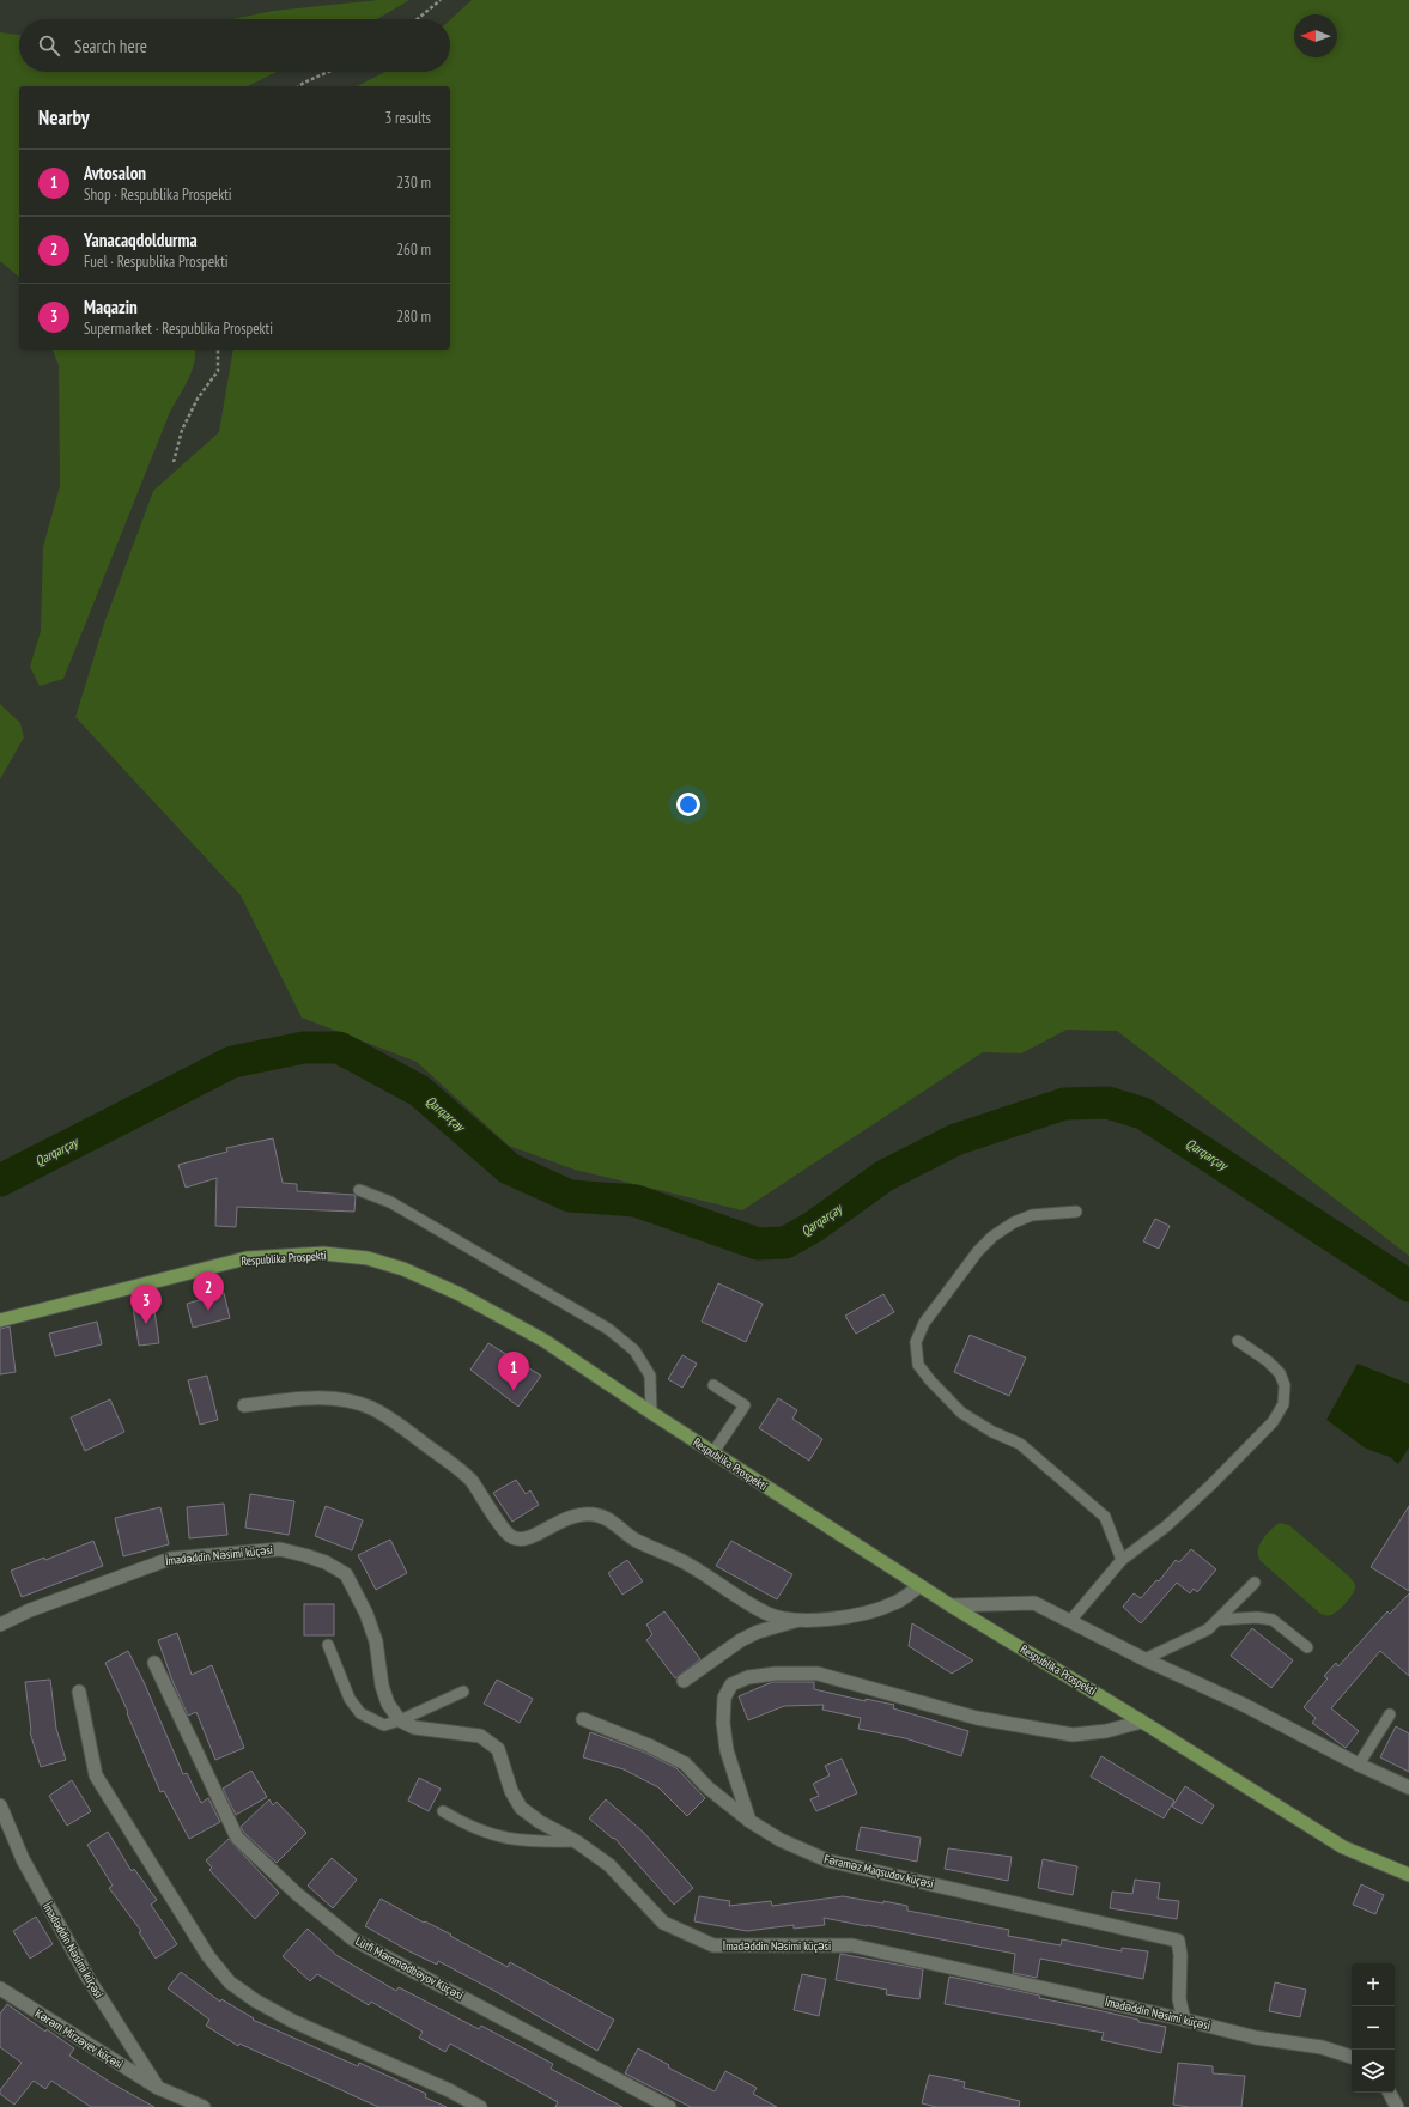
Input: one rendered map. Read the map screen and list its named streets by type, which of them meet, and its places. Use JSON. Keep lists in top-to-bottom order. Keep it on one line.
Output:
{"streets":{"main road":["Respublika Prospekti"],"street":["İmadəddin Nəsimi küçəsi","Fəraməz Maqsudov küçəsi","Lütfi Məmmədbəyov Küçəsi","Kərəm Mirzəyev küçəsi"]},"crossings":[["İmadəddin Nəsimi küçəsi","Fəraməz Maqsudov küçəsi"],["İmadəddin Nəsimi küçəsi","Kərəm Mirzəyev küçəsi"]],"water":["Qarqarçay"],"north":"left","page":{"search":"Search here","heading":["Nearby","3 results"],"list":[{"mark":"1","name":"Avtosalon","note":"Shop · Respublika Prospekti","value":"230 m"},{"mark":"2","name":"Yanacaqdoldurma","note":"Fuel · Respublika Prospekti","value":"260 m"},{"mark":"3","name":"Maqazin","note":"Supermarket · Respublika Prospekti","value":"280 m"}],"pins":["2","3","1"],"map_buttons":["+","−"]}}
